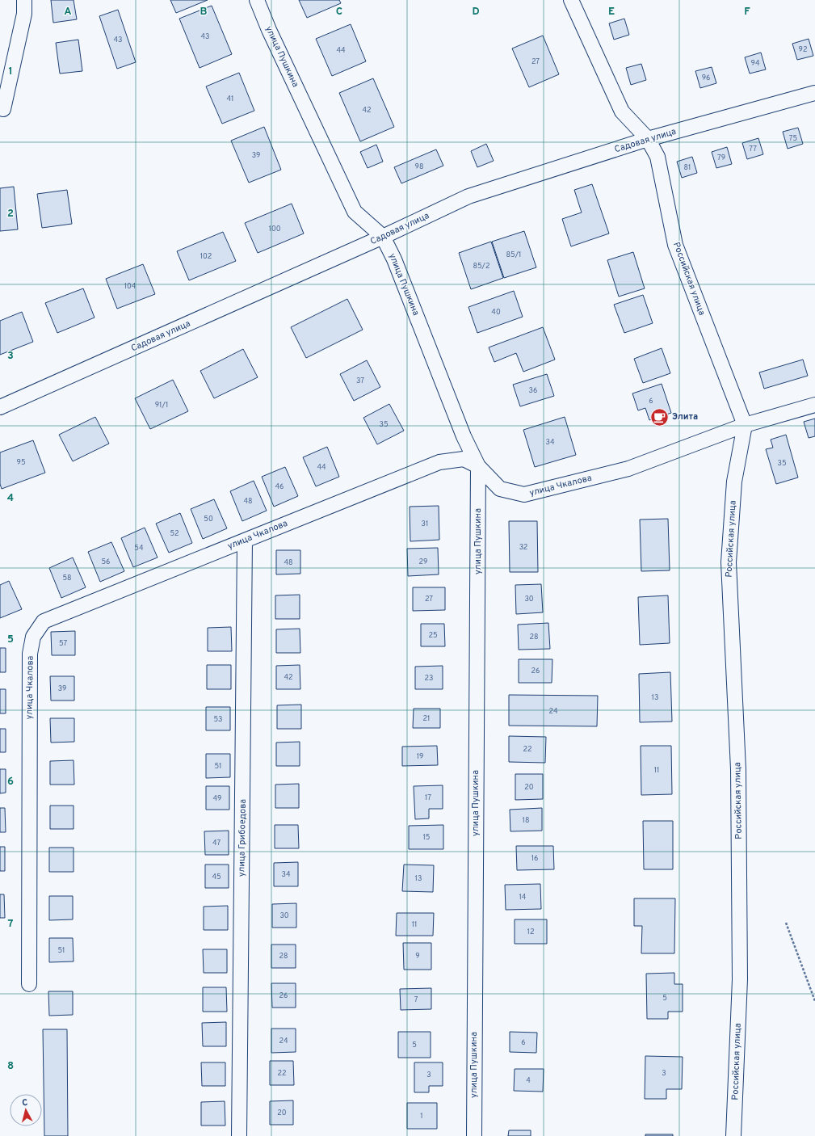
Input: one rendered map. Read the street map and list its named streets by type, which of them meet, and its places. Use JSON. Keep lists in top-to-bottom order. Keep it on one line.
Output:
{"streets":{"street":["улица Пушкина","Садовая улица","Российская улица","улица Чкалова","улица Грибоедова"]},"crossings":[["улица Пушкина","Садовая улица"],["улица Пушкина","улица Чкалова"],["Садовая улица","Российская улица"],["Российская улица","улица Чкалова"],["улица Чкалова","улица Грибоедова"]],"places":{"cafe":["Элита"]},"house_numbers":["43","43","92","44","27","94","96","41","42","75","77","39","79","98","81","100","85/1","102","85/2","104","40","37","36","6","91/1","35","34","95","35","44","46","48","50","31","52","32","54","56","29","48","58","27","30","25","28","57","26","42","23","39","13","24","21","53","22","19","51","11","20","17","49","18","15","47","16","34","45","13","14","30","11","12","51","28","9","26","5","7","24","6","5","22","3","3","4","20","1"],"north":"top","grid":{"columns":["A","B","C","D","E","F"],"rows":["1","2","3","4","5","6","7","8"]}}
